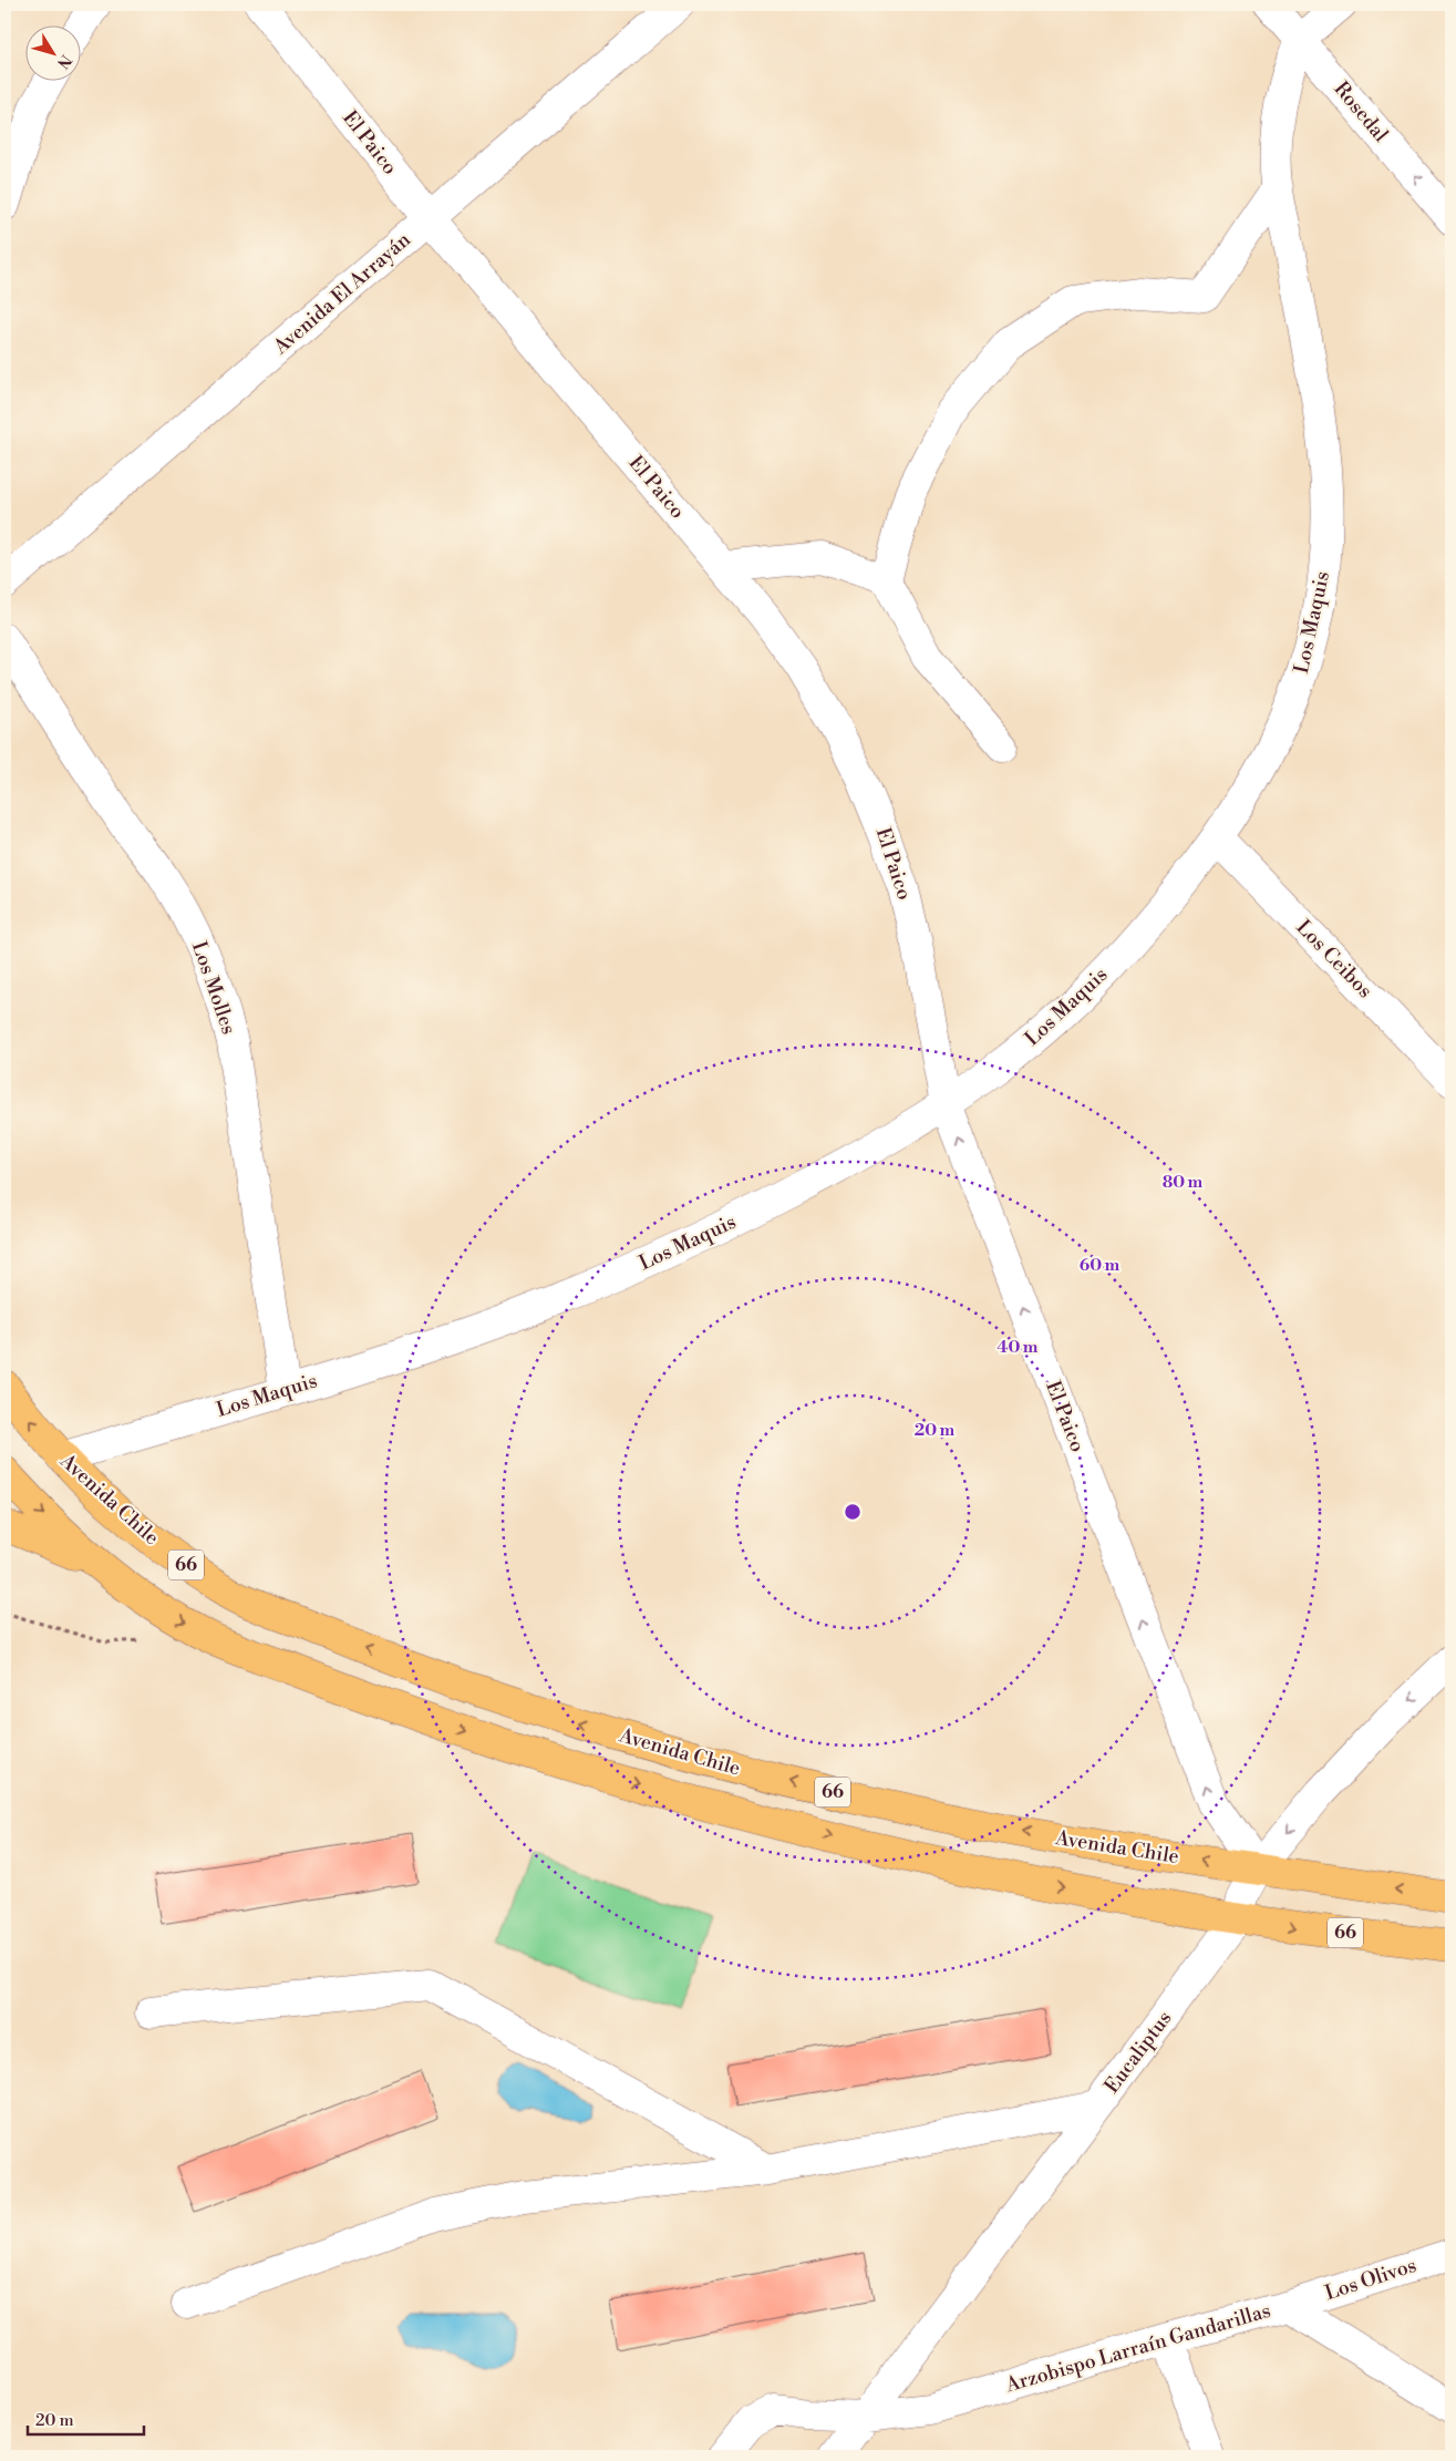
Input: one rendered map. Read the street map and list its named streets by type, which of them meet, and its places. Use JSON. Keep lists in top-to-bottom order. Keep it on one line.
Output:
{"streets":{"highway":["Avenida Chile","66"],"street":["Rosedal","El Paico","Avenida El Arrayán","Los Maquis","Los Ceibos","Los Molles","Eucaliptus","Los Olivos","Arzobispo Larraín Gandarillas"]},"crossings":[["Rosedal","Los Maquis"],["El Paico","Avenida El Arrayán"],["El Paico","Los Maquis"],["El Paico","Avenida Chile"],["El Paico","Eucaliptus"],["Los Maquis","Los Ceibos"],["Los Maquis","Los Molles"],["Los Maquis","Avenida Chile"],["Avenida Chile","Eucaliptus"],["66","Eucaliptus"],["Eucaliptus","Arzobispo Larraín Gandarillas"],["Los Olivos","Arzobispo Larraín Gandarillas"]],"one_way":["Rosedal","El Paico"],"scale_bar":"20 m","north":"bottom right","rings":["80 m","60 m","40 m","20 m"]}
